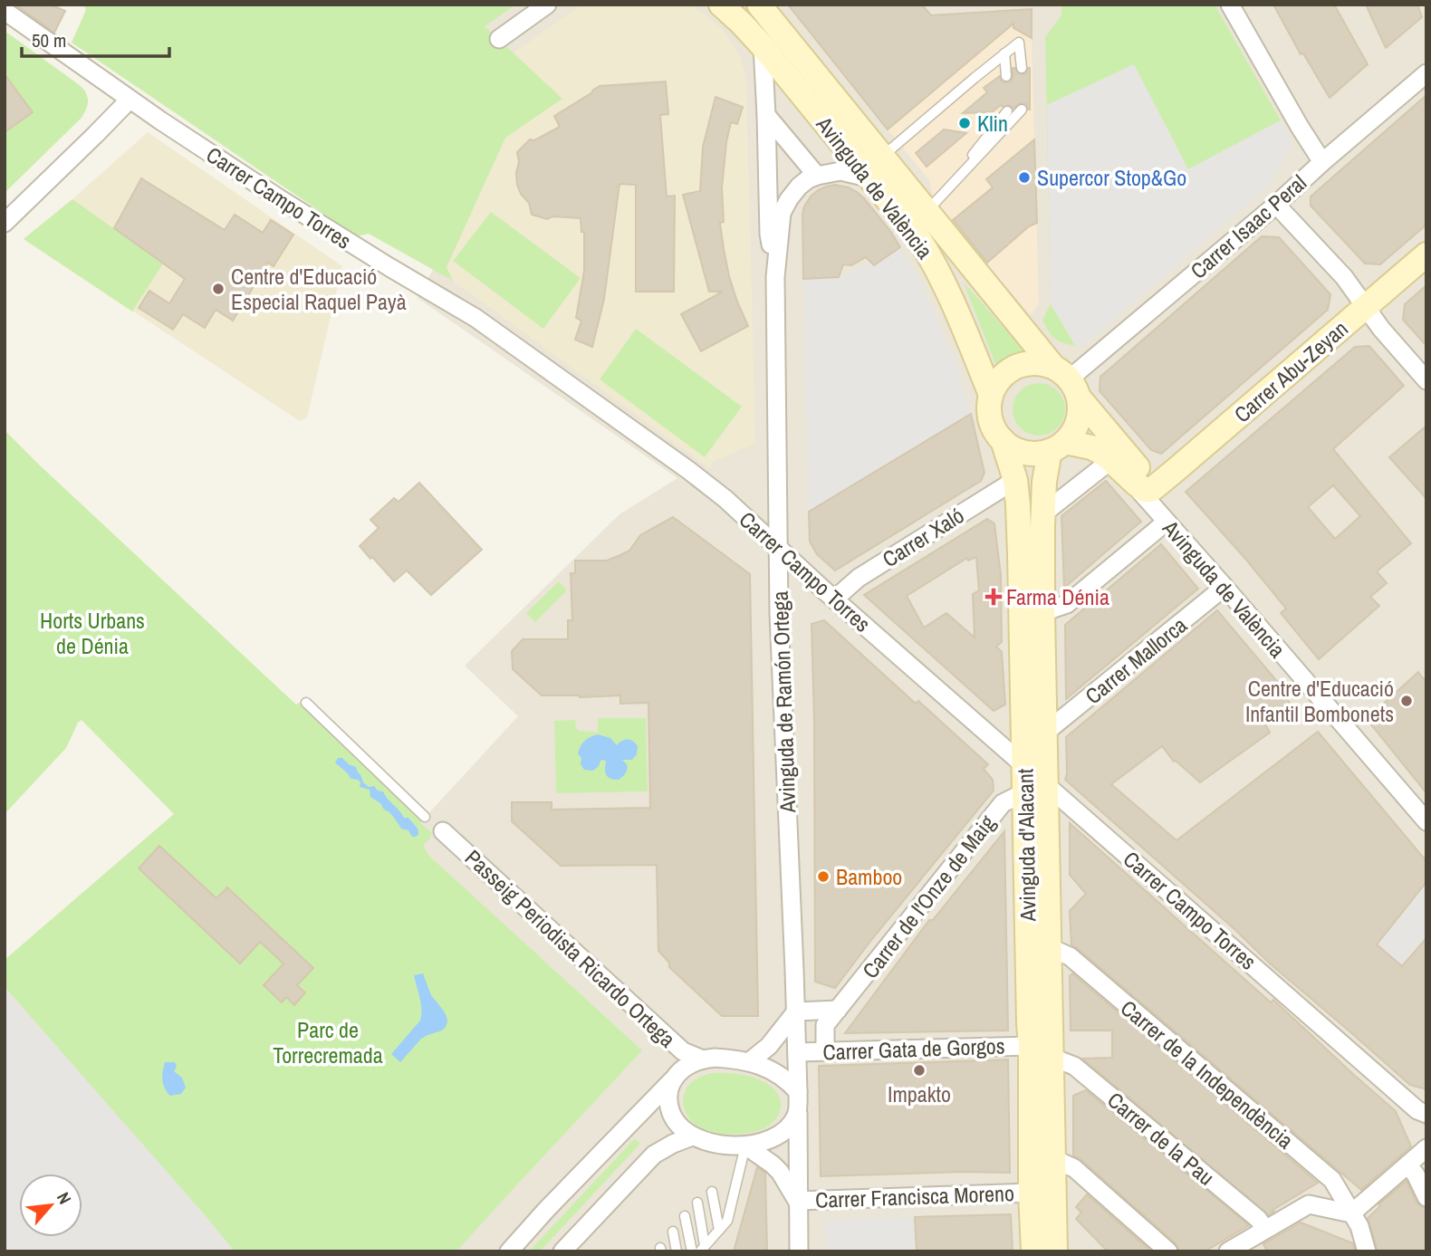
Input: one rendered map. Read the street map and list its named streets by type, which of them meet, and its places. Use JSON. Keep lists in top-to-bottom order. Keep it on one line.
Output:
{"streets":{"main road":["Avinguda de València","Carrer Abu-Zeyan","Avinguda d'Alacant"],"street":["Carrer Campo Torres","Carrer Isaac Peral","Carrer Xaló","Carrer Mallorca","Avinguda de Ramón Ortega","Carrer de l'Onze de Maig","Passeig Periodista Ricardo Ortega","Carrer Gata de Gorgos","Carrer de la Independència","Carrer de la Pau","Carrer Francisca Moreno"]},"crossings":[["Avinguda de València","Carrer Isaac Peral"],["Avinguda de València","Carrer Abu-Zeyan"],["Avinguda de València","Carrer Mallorca"],["Avinguda de València","Avinguda de Ramón Ortega"],["Avinguda de València","Avinguda d'Alacant"],["Carrer Campo Torres","Carrer Xaló"],["Carrer Campo Torres","Avinguda de Ramón Ortega"],["Carrer Campo Torres","Avinguda d'Alacant"],["Carrer Campo Torres","Carrer de l'Onze de Maig"],["Carrer Isaac Peral","Avinguda d'Alacant"],["Carrer Xaló","Avinguda d'Alacant"],["Carrer Mallorca","Avinguda d'Alacant"],["Avinguda de Ramón Ortega","Passeig Periodista Ricardo Ortega"],["Avinguda de Ramón Ortega","Carrer Gata de Gorgos"],["Avinguda d'Alacant","Carrer de l'Onze de Maig"],["Avinguda d'Alacant","Carrer Gata de Gorgos"],["Avinguda d'Alacant","Carrer de la Independència"],["Avinguda d'Alacant","Carrer de la Pau"],["Avinguda d'Alacant","Carrer Francisca Moreno"],["Carrer de l'Onze de Maig","Carrer Gata de Gorgos"],["Carrer Gata de Gorgos","Carrer de la Pau"]],"parks":["Horts Urbans de Dénia","Parc de Torrecremada"],"places":{"other":["Klin","Supercor Stop&Go","Centre d'Educació Especial Raquel Payà","Centre d'Educació Infantil Bombonets","Bamboo","Impakto"],"health":["Farma Dénia"]},"scale_bar":"50 m","north":"top right"}
